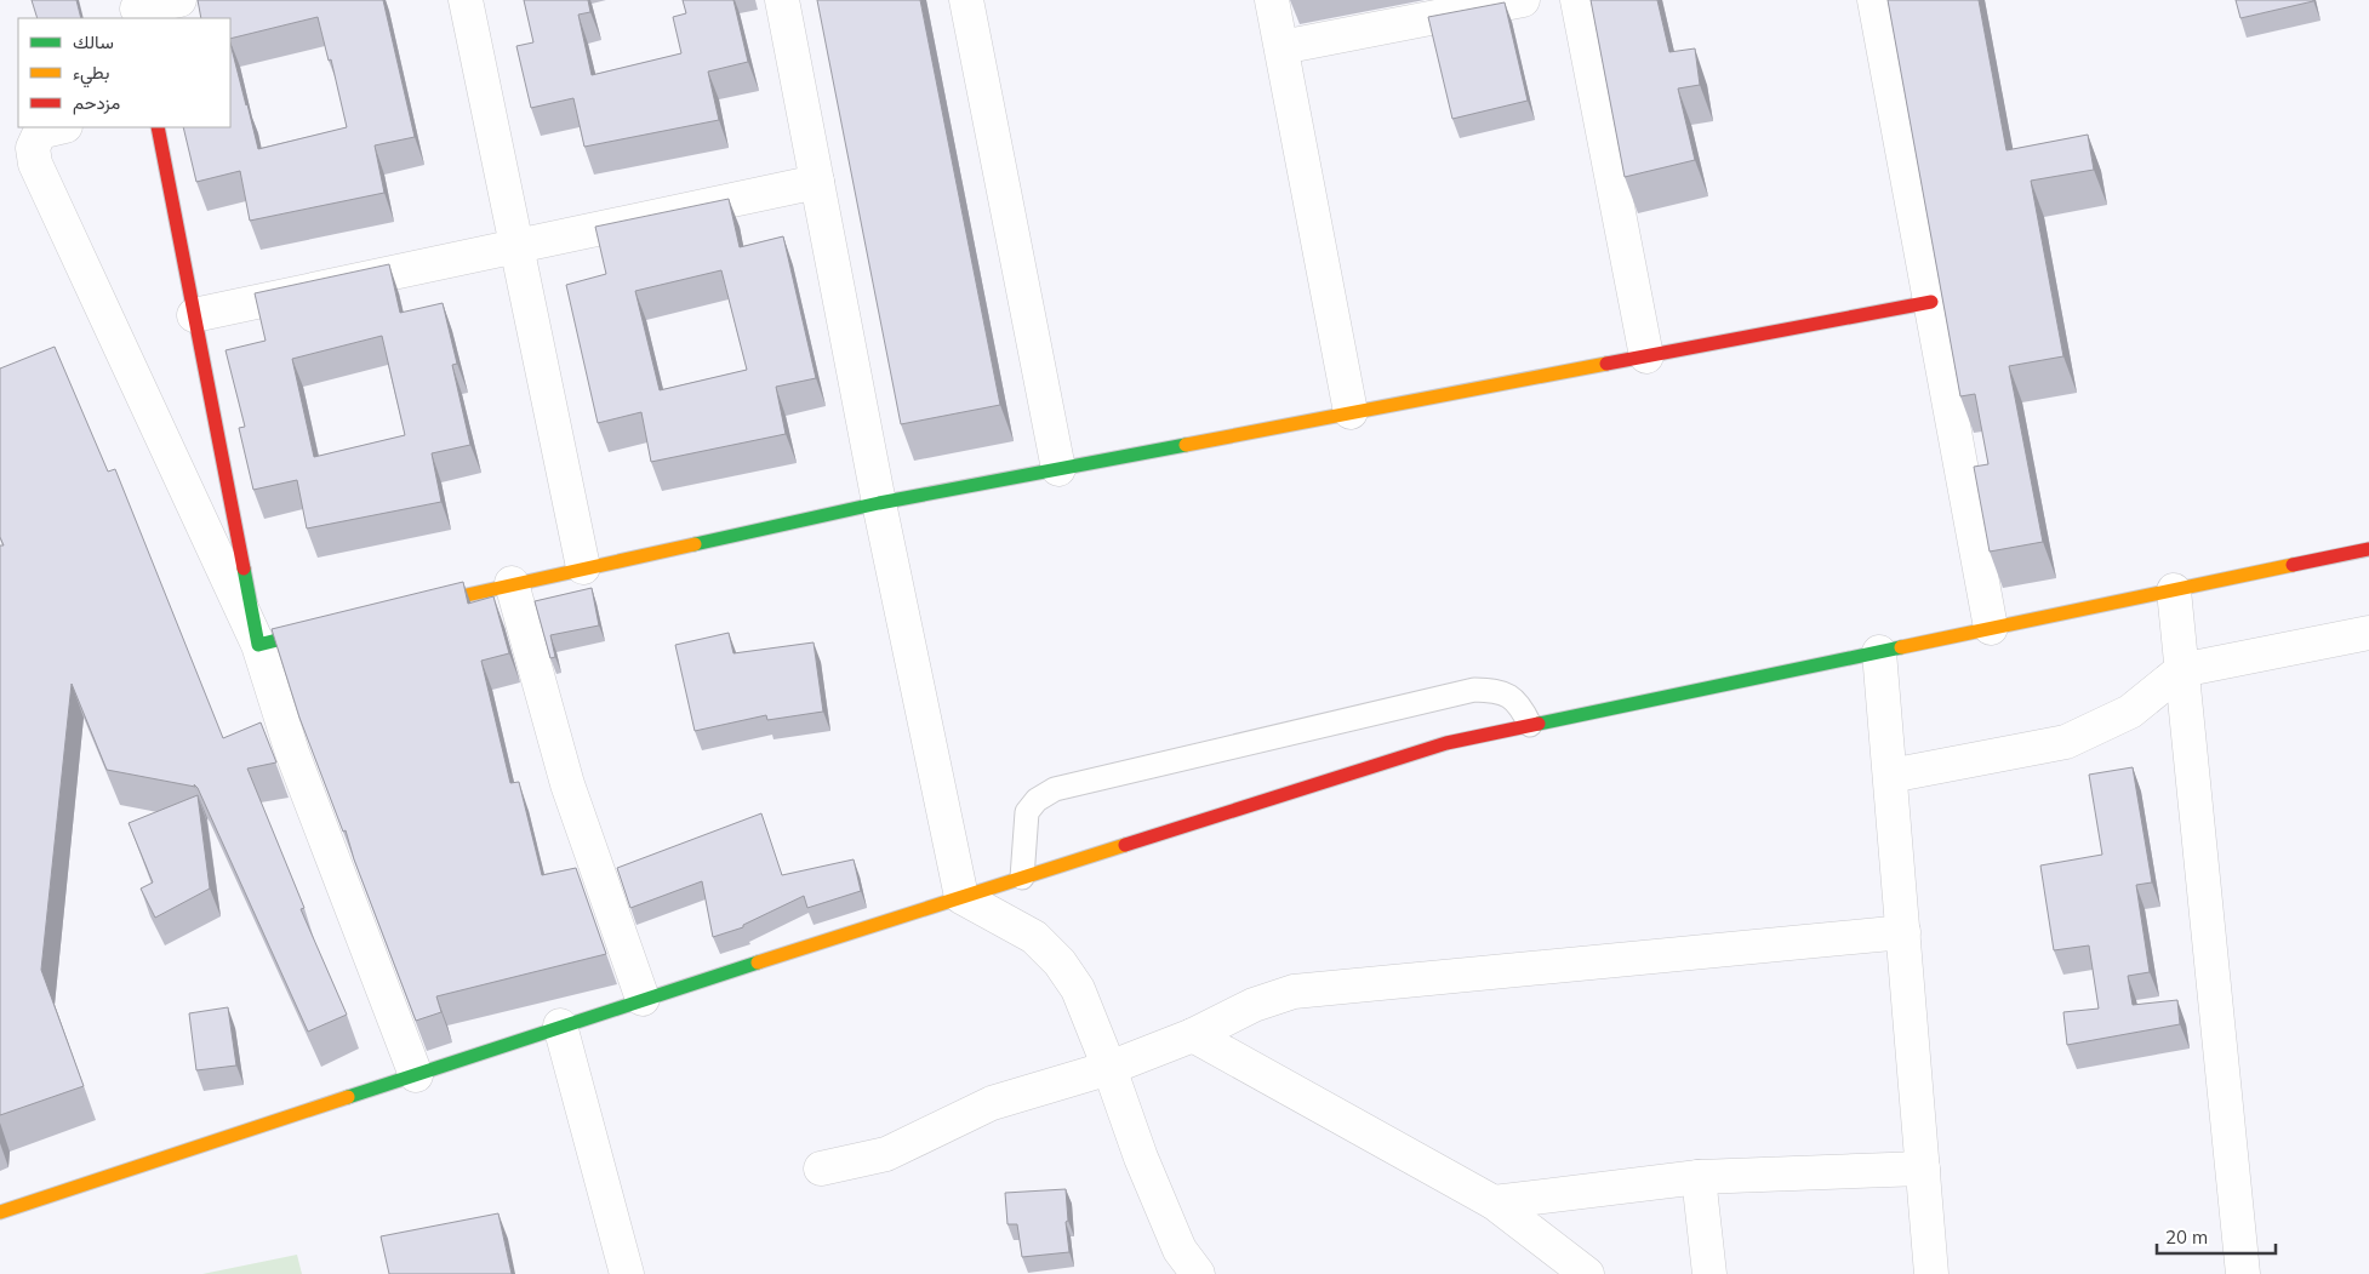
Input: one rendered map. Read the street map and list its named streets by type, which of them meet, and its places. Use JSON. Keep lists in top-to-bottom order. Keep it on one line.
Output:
{"legend":["سالك","بطيء","مزدحم"],"scale_bar":"20 m"}
